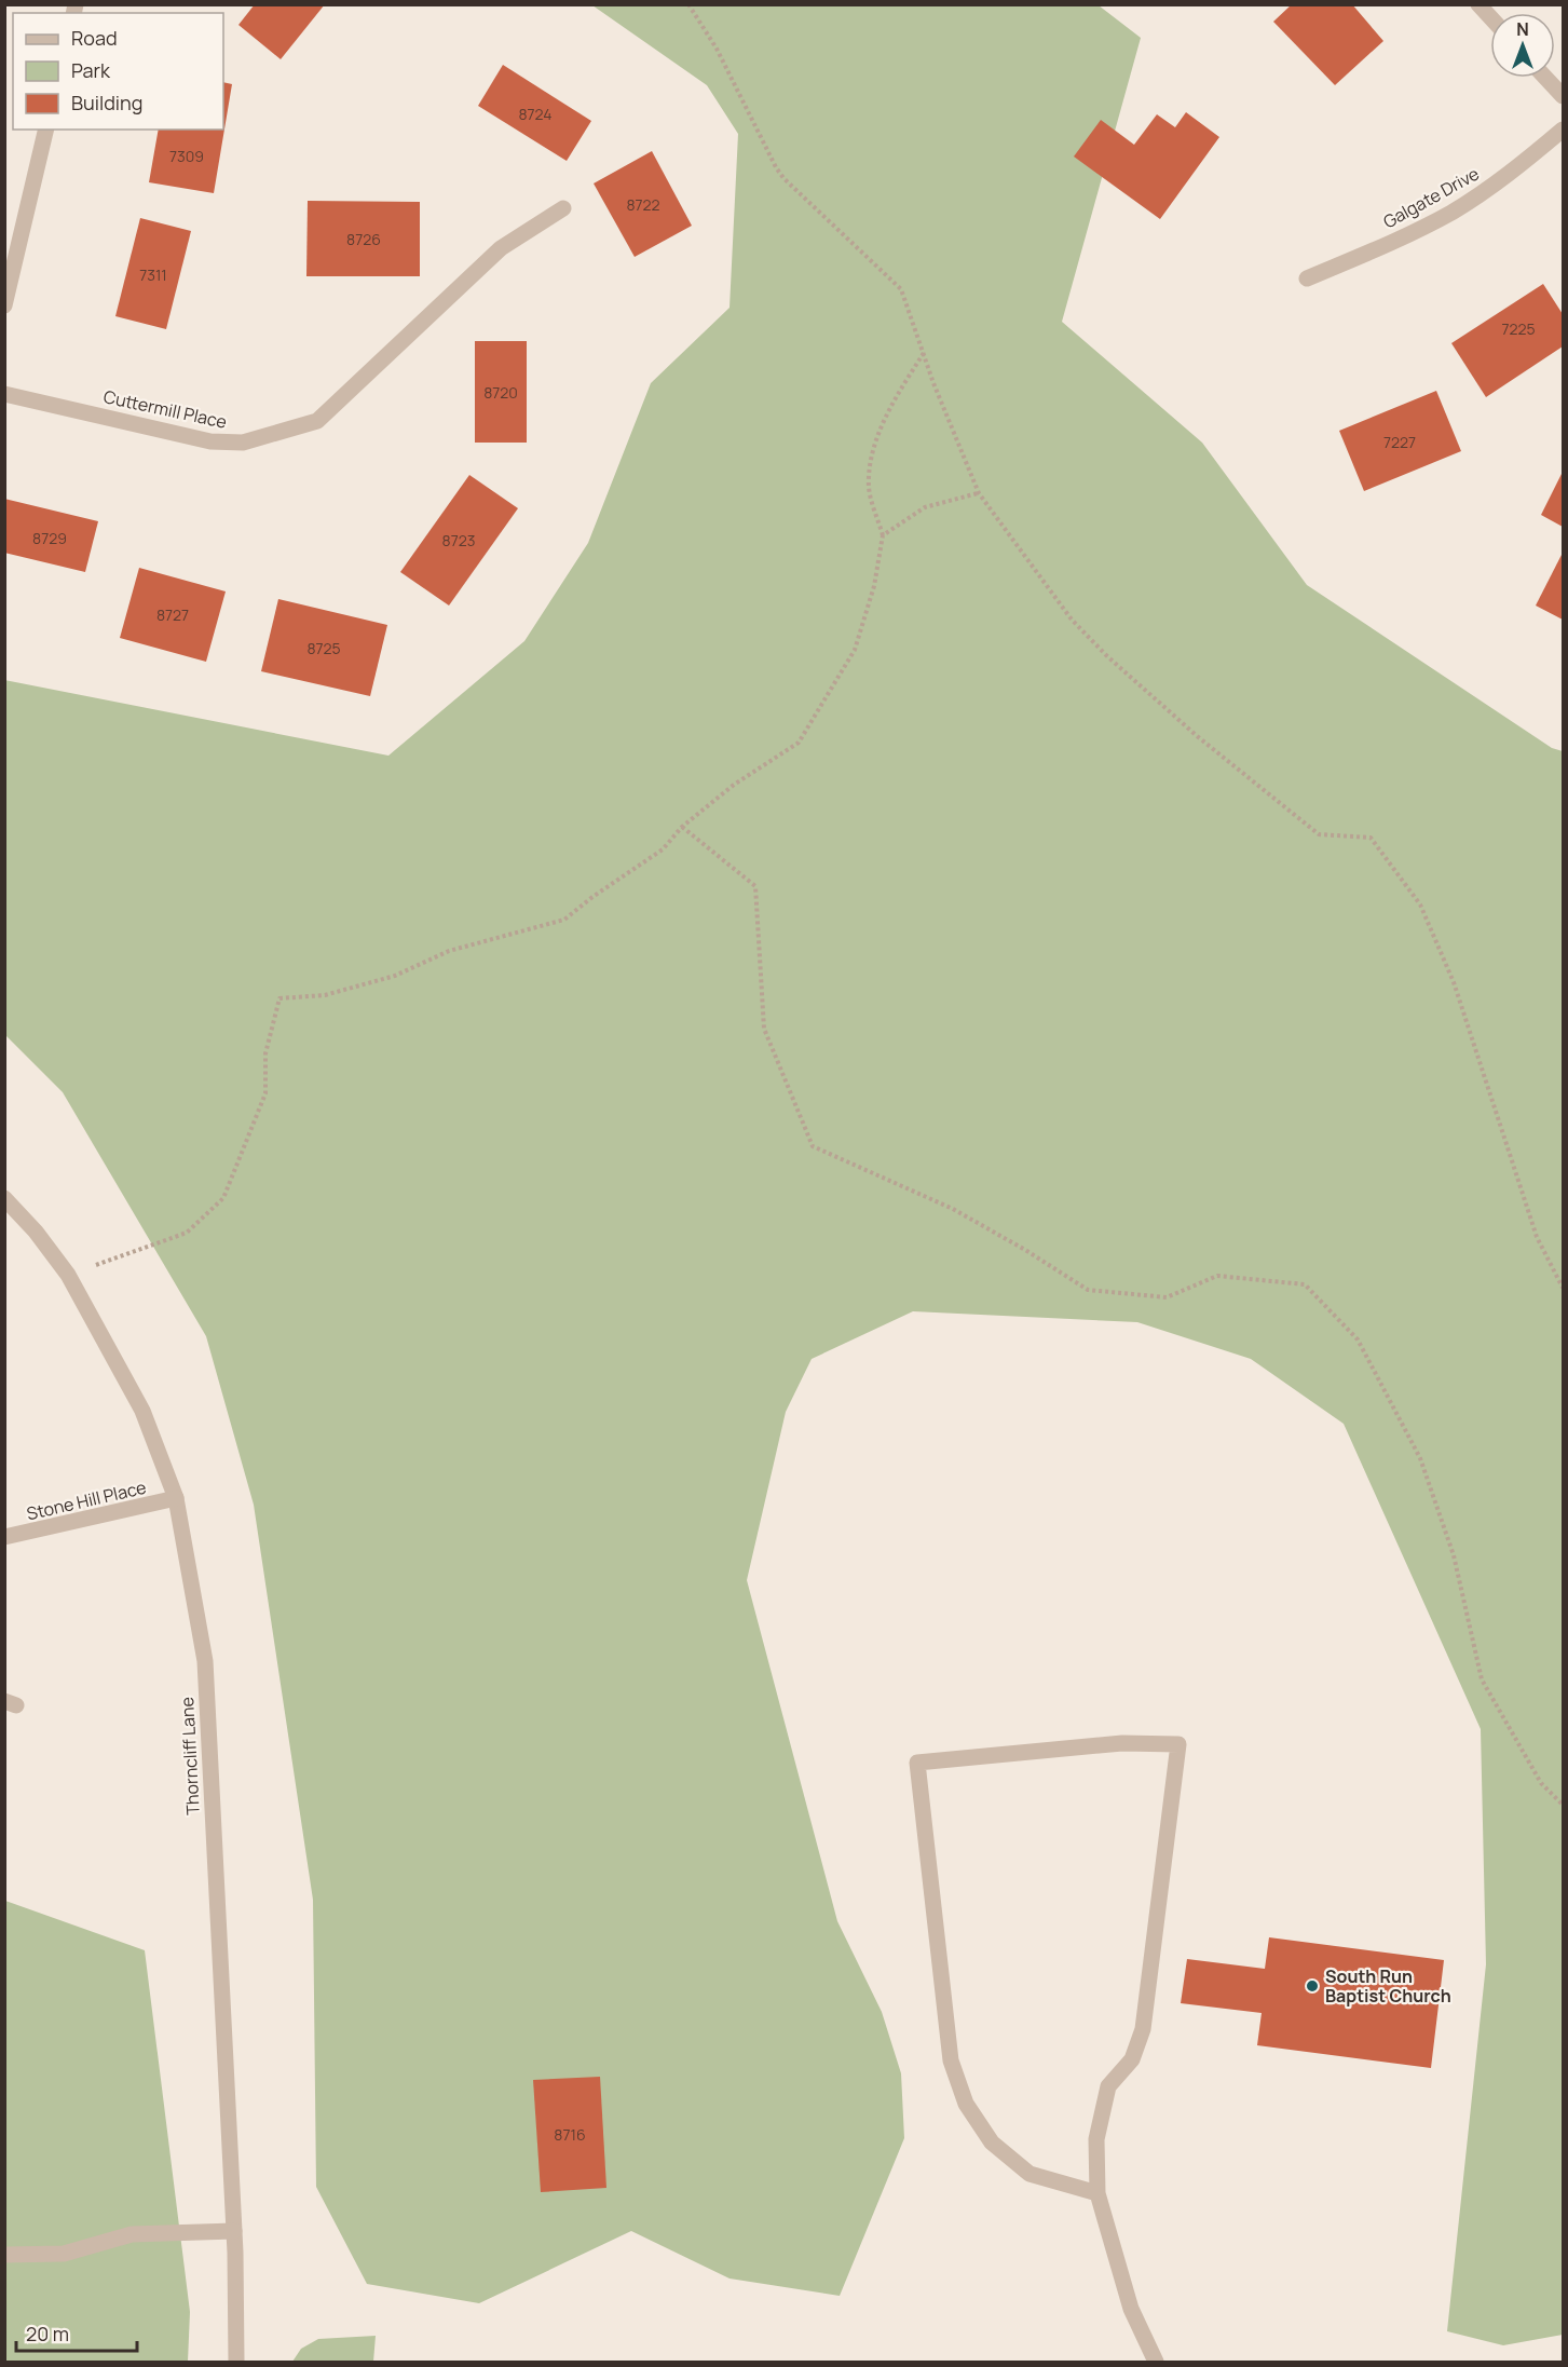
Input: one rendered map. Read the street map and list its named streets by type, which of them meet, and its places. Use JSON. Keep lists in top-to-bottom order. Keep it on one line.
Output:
{"streets":{"street":["Galgate Drive","Cuttermill Place","Stone Hill Place","Thorncliff Lane"]},"crossings":[["Stone Hill Place","Thorncliff Lane"]],"places":["South Run Baptist Church"],"house_numbers":["8724","7309","8722","8726","7311","7225","8720","7227","8729","8723","8727","8725","8716"],"legend":["Road","Park","Building"],"scale_bar":"20 m","north":"top"}
